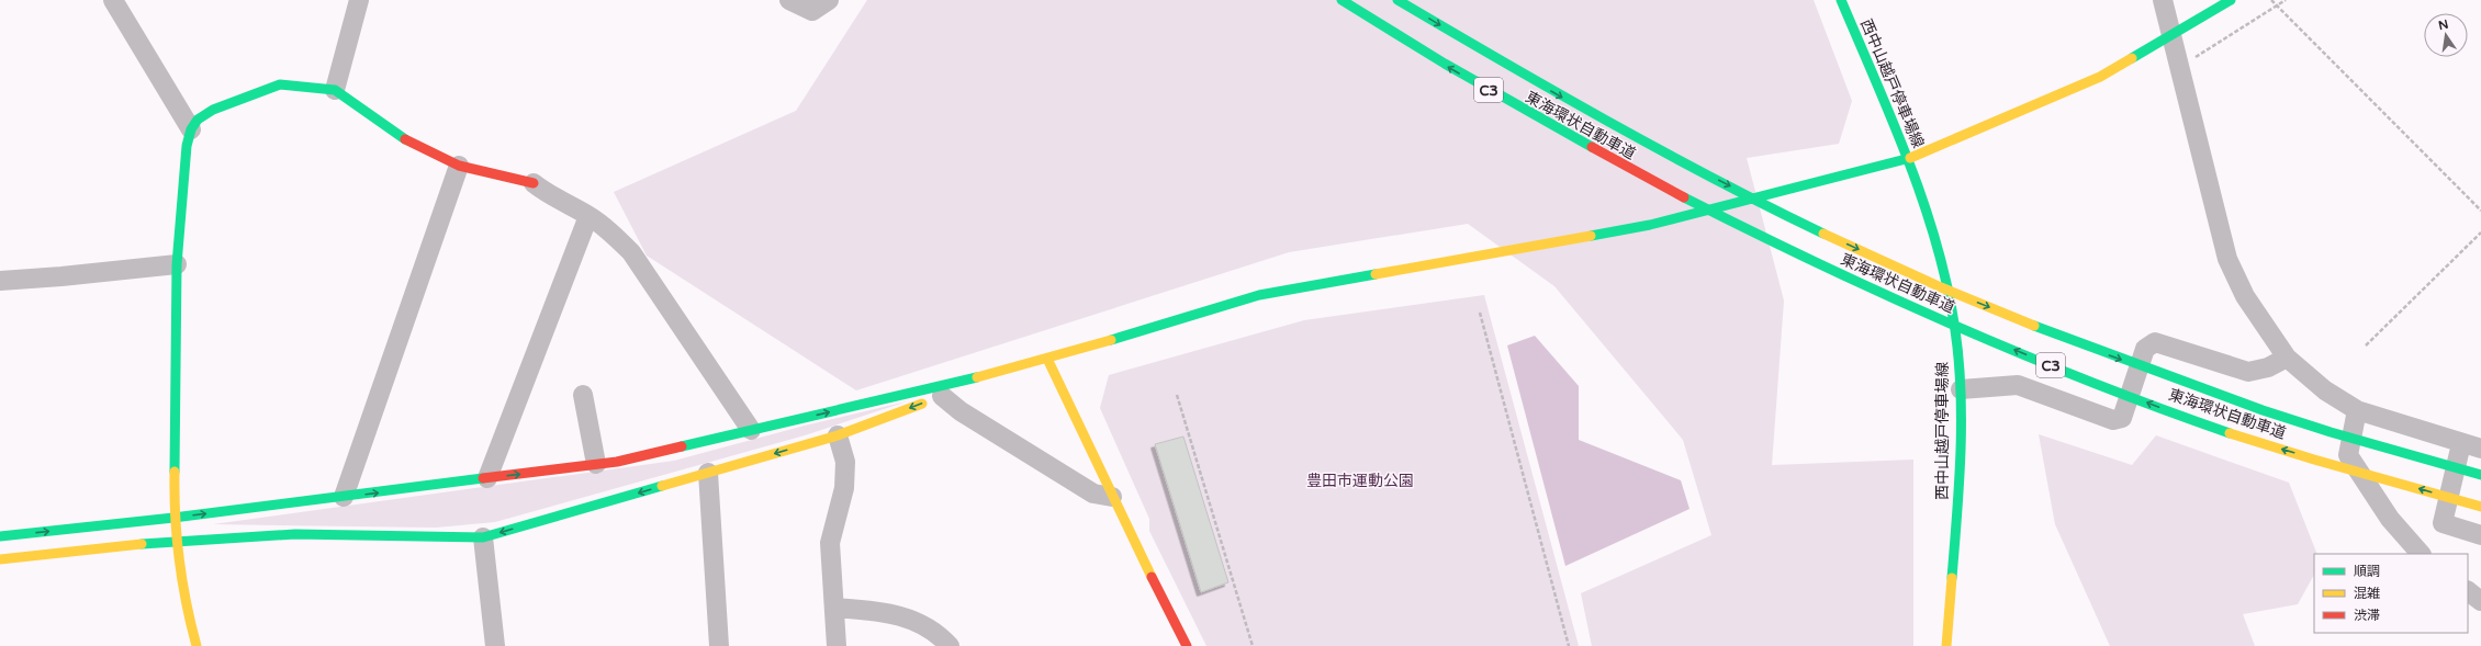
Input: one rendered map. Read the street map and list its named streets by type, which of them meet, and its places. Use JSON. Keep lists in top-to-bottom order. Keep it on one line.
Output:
{"streets":{"main road":["西中山越戸停車場線","C3","東海環状自動車道"]},"parks":["豊田市運動公園"],"legend":["順調","混雑","渋滞"],"north":"top"}
